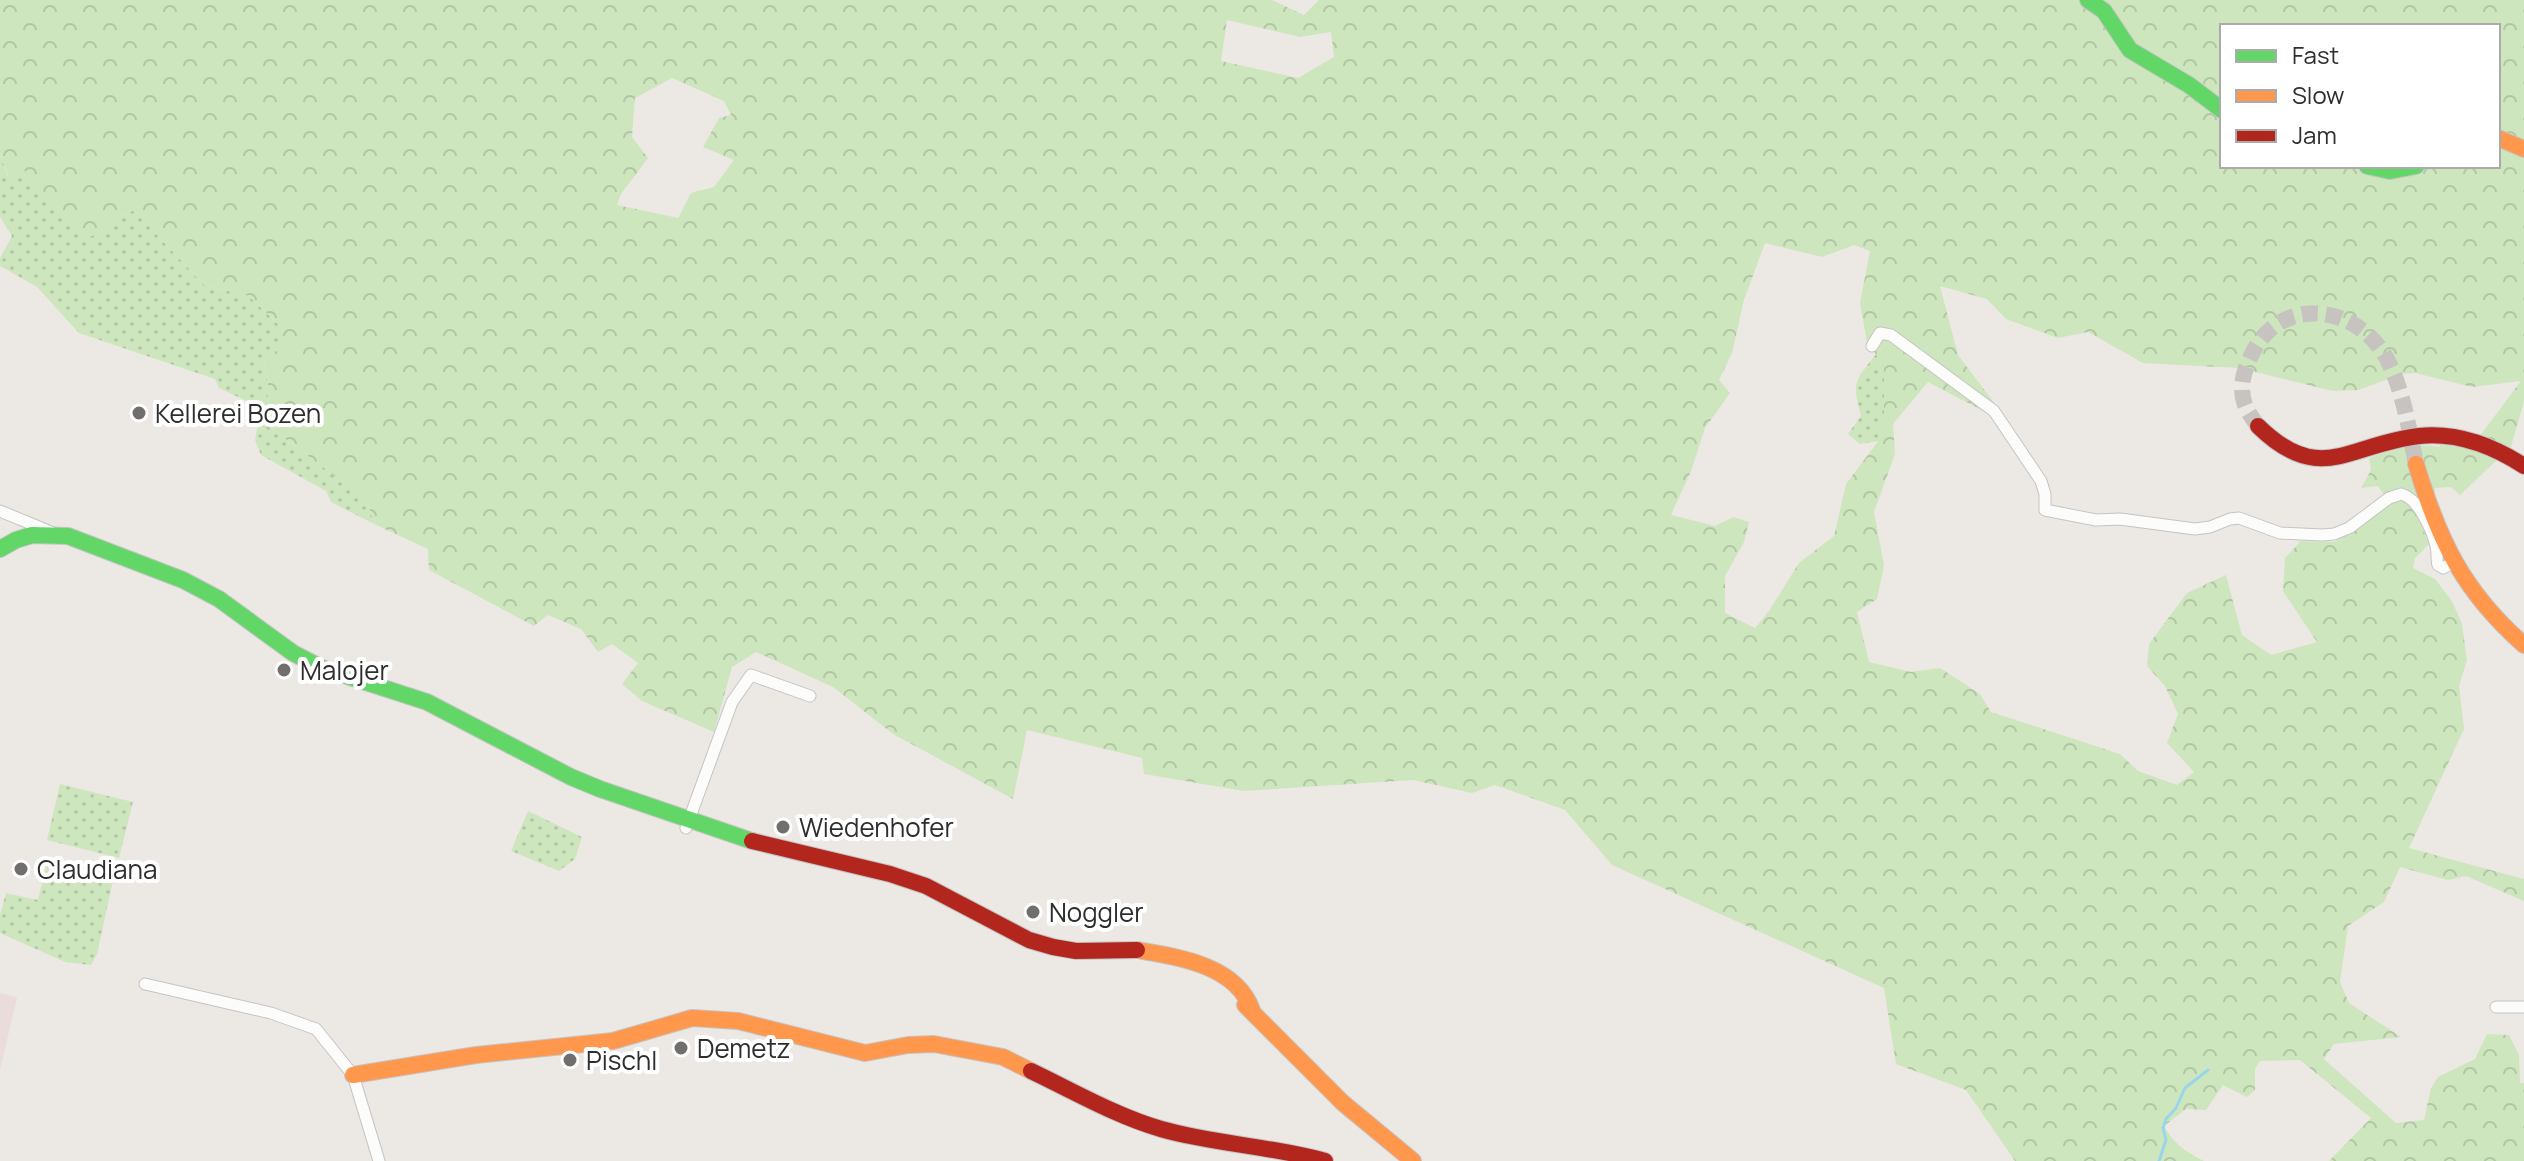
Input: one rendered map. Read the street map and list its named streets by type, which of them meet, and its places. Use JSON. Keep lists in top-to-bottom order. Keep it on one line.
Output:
{"places":["Kellerei Bozen","Malojer","Wiedenhofer","Claudiana","Noggler","Demetz","Pischl"],"legend":["Fast","Slow","Jam"]}
